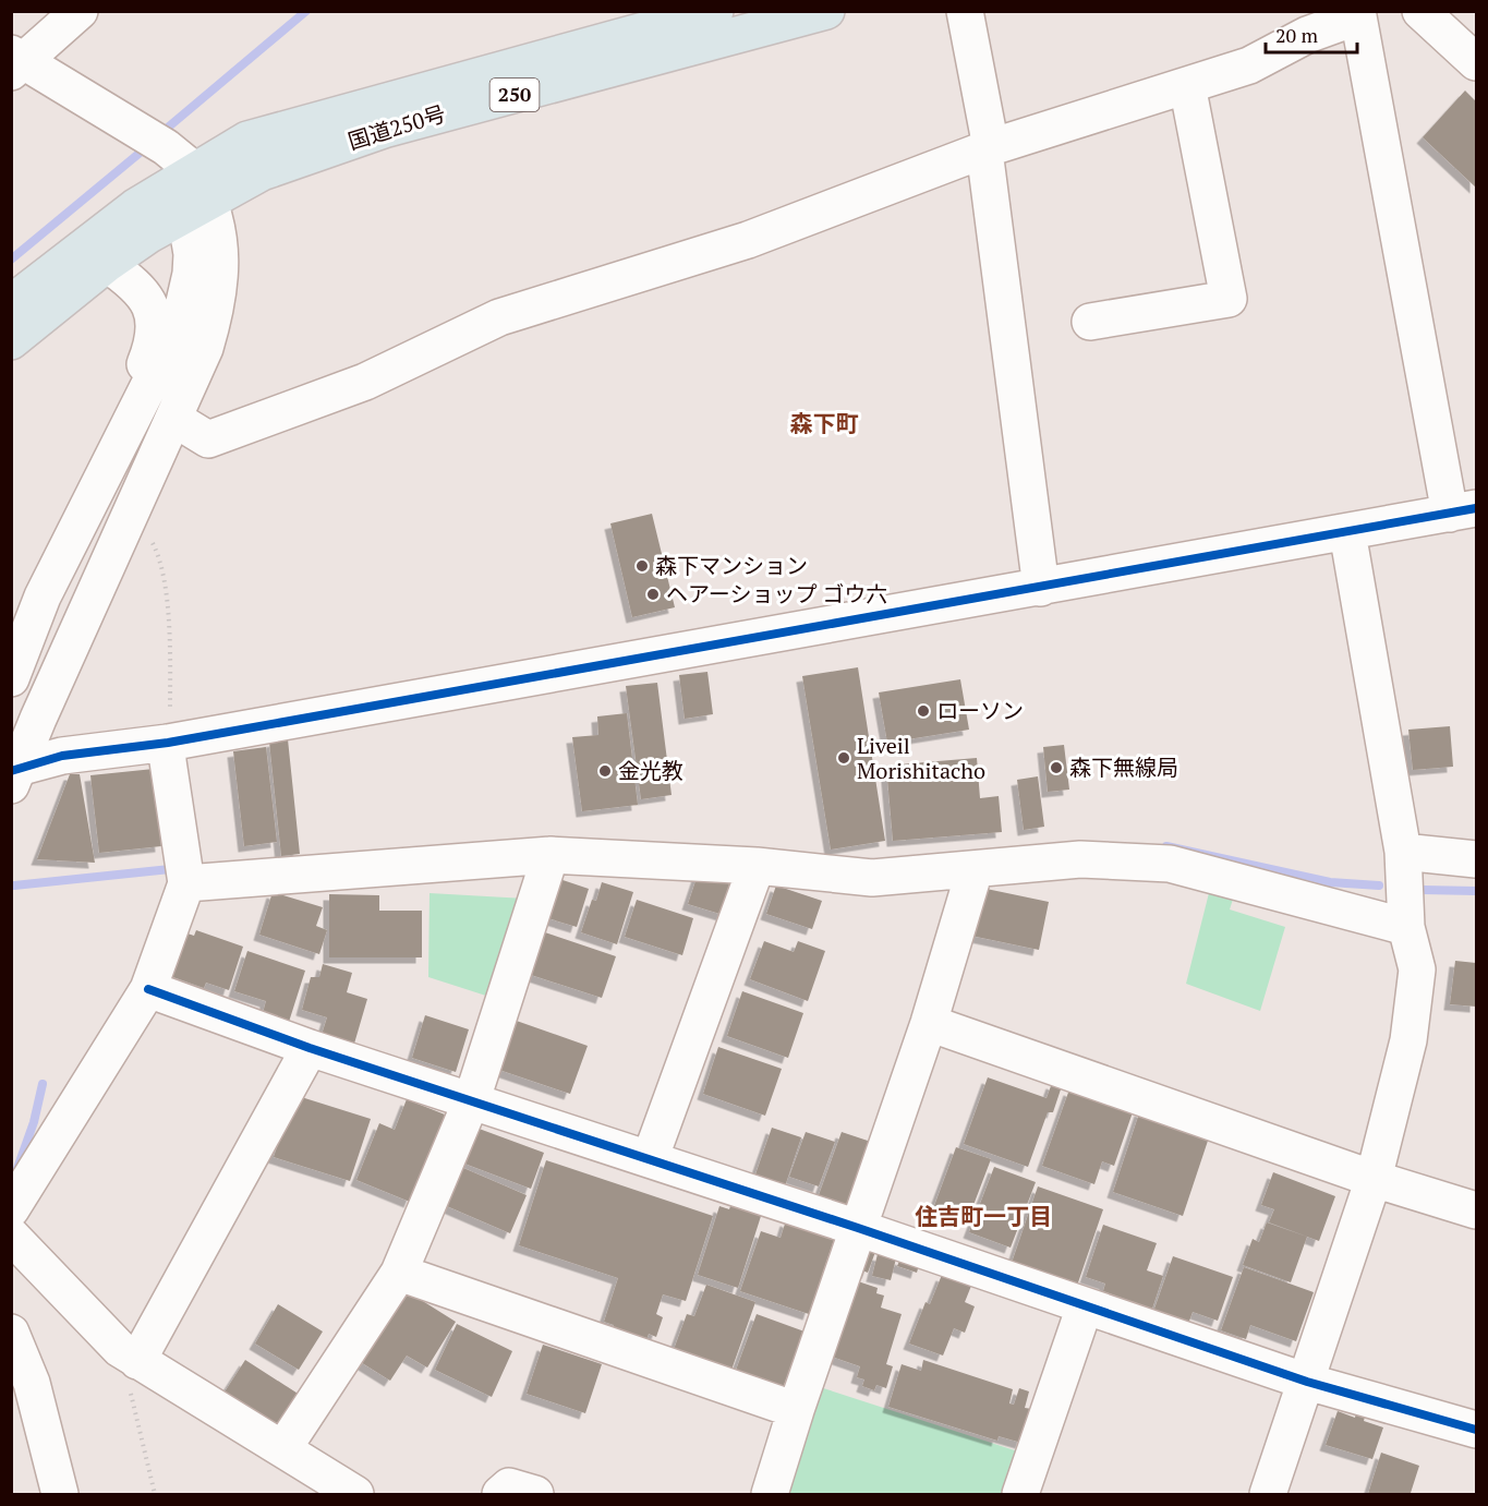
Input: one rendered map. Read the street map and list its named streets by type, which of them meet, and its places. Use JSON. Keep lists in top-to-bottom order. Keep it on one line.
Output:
{"streets":{"highway":["250","国道250号"]},"districts":["森下町","住吉町一丁目"],"places":["森下マンション","ヘアーショップ ゴウ六","ローソン","Liveil Morishitacho","森下無線局","金光教"],"scale_bar":"20 m"}
